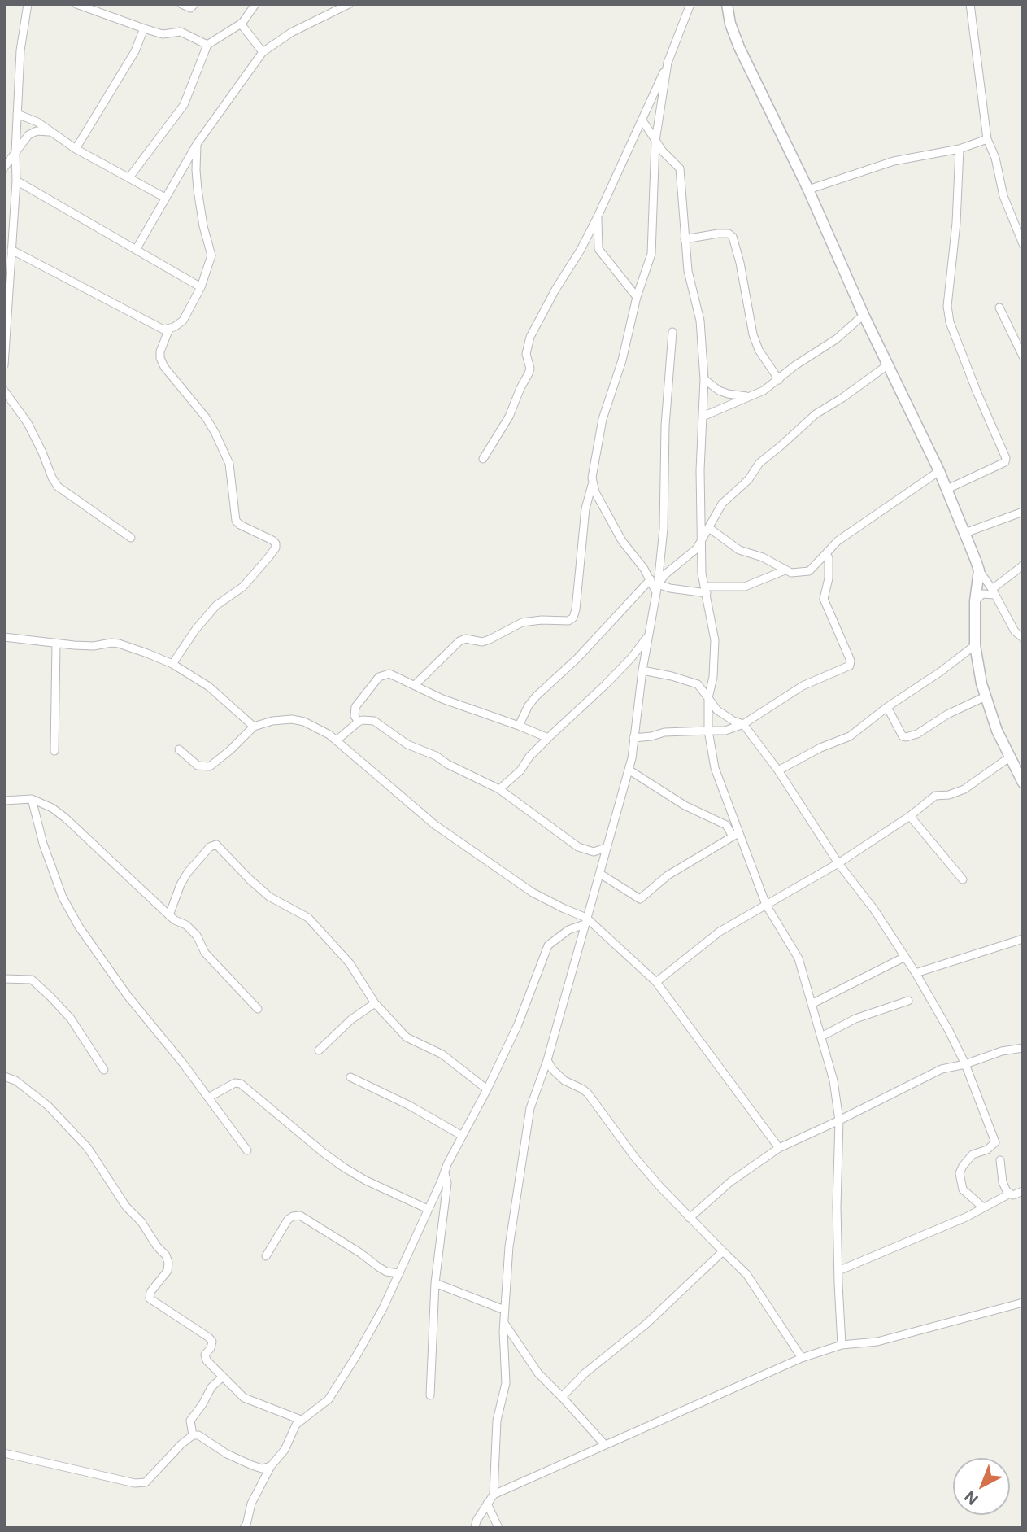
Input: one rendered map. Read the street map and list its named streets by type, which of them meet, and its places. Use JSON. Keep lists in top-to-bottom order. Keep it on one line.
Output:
{"north":"bottom left"}
